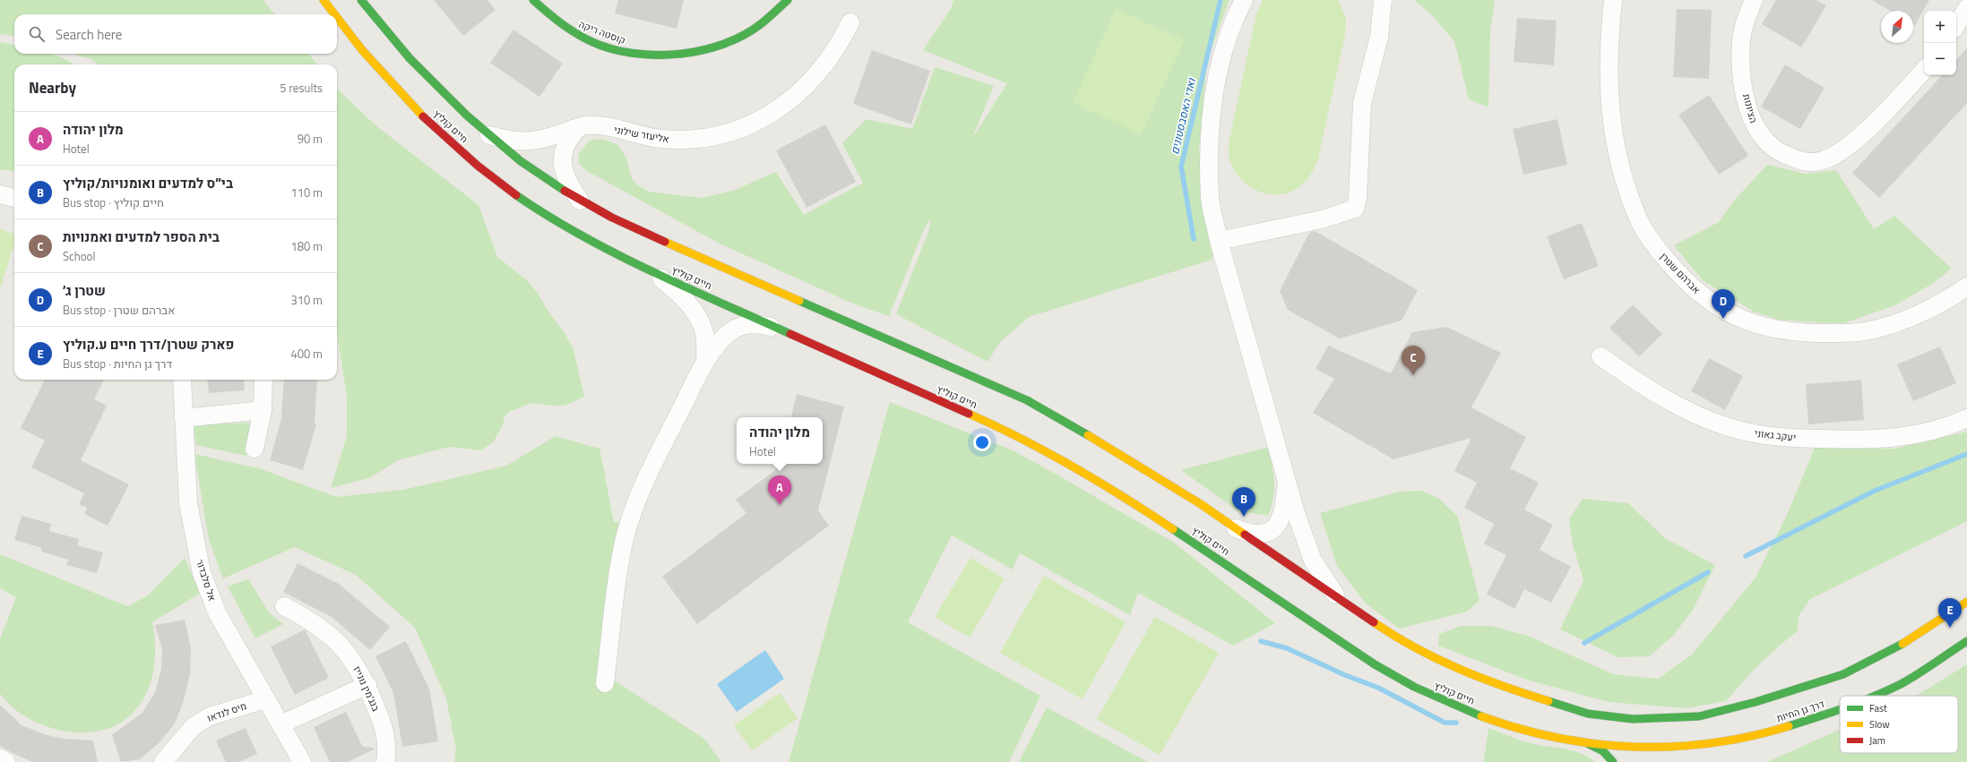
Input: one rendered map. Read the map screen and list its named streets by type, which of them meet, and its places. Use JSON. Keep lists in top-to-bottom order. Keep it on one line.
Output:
{"streets":{"main road":["קוסטה ריקה","חיים קוליץ","דרך גן החיות"],"street":["הציונות","אליעזר שילוני","אברהם שטרן","יעקב גאוני","אל סלבדור","בנג'מין נונייז","מיס לנדאו"]},"crossings":[["חיים קוליץ","אליעזר שילוני"],["חיים קוליץ","דרך גן החיות"],["אל סלבדור","מיס לנדאו"]],"water":["ואדי האסבסטונים"],"legend":["Fast","Slow","Jam"],"north":"top right","page":{"map_buttons":["+","−"],"search":"Search here","heading":["Nearby","5 results"],"list":[{"mark":"A","name":"מלון יהודה","note":"Hotel","value":"90 m"},{"mark":"B","name":"בי״ס למדעים ואומנויות/קוליץ","note":"Bus stop · חיים קוליץ","value":"110 m"},{"mark":"C","name":"בית הספר למדעים ואמנויות","note":"School","value":"180 m"},{"mark":"D","name":"שטרן ג׳","note":"Bus stop · אברהם שטרן","value":"310 m"},{"mark":"E","name":"פארק שטרן/דרך חיים ע.קוליץ","note":"Bus stop · דרך גן החיות","value":"400 m"}],"pins":["D","C","A","B","E"],"popup":["מלון יהודה","Hotel"]}}
